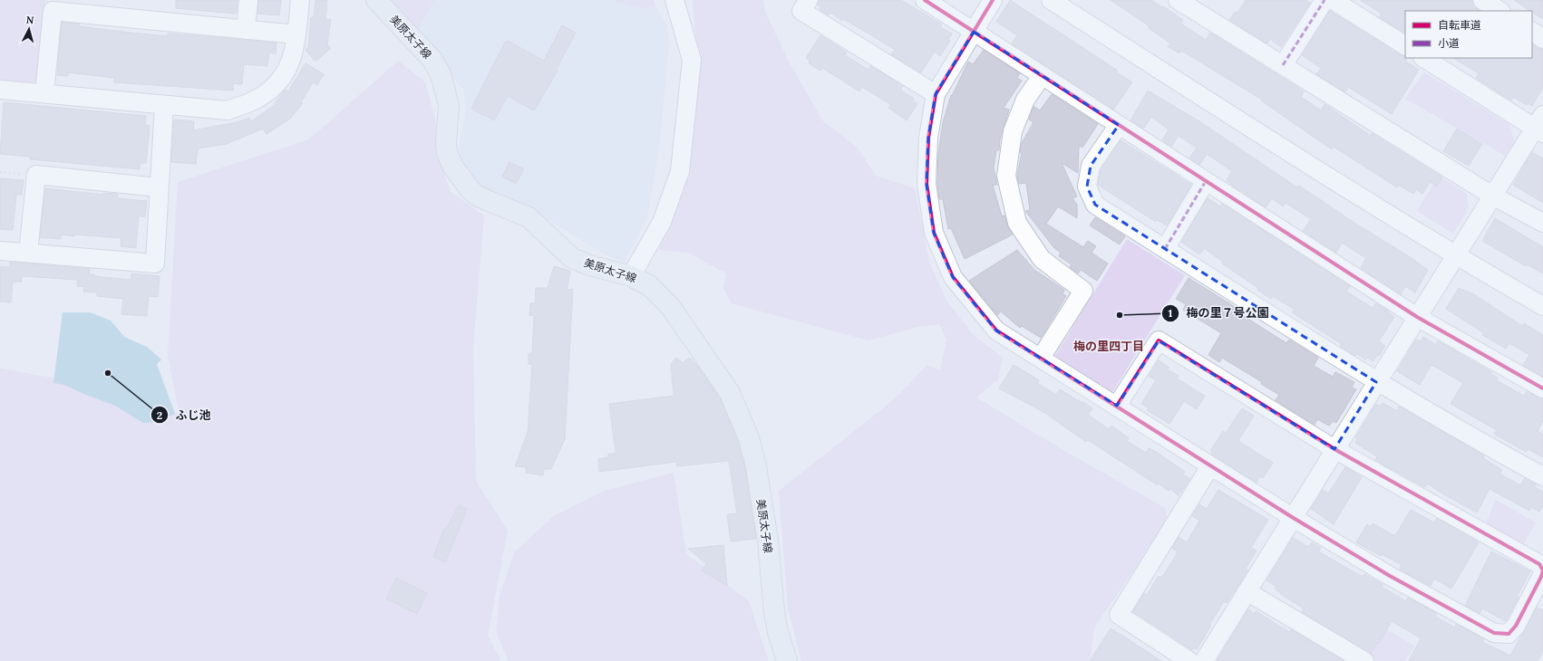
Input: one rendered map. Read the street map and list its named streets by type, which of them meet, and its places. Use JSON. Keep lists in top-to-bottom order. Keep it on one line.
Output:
{"streets":{"main road":["美原太子線"]},"districts":["梅の里四丁目"],"places":["梅の里７号公園","ふじ池"],"legend":["自転車道","小道"],"north":"top"}
